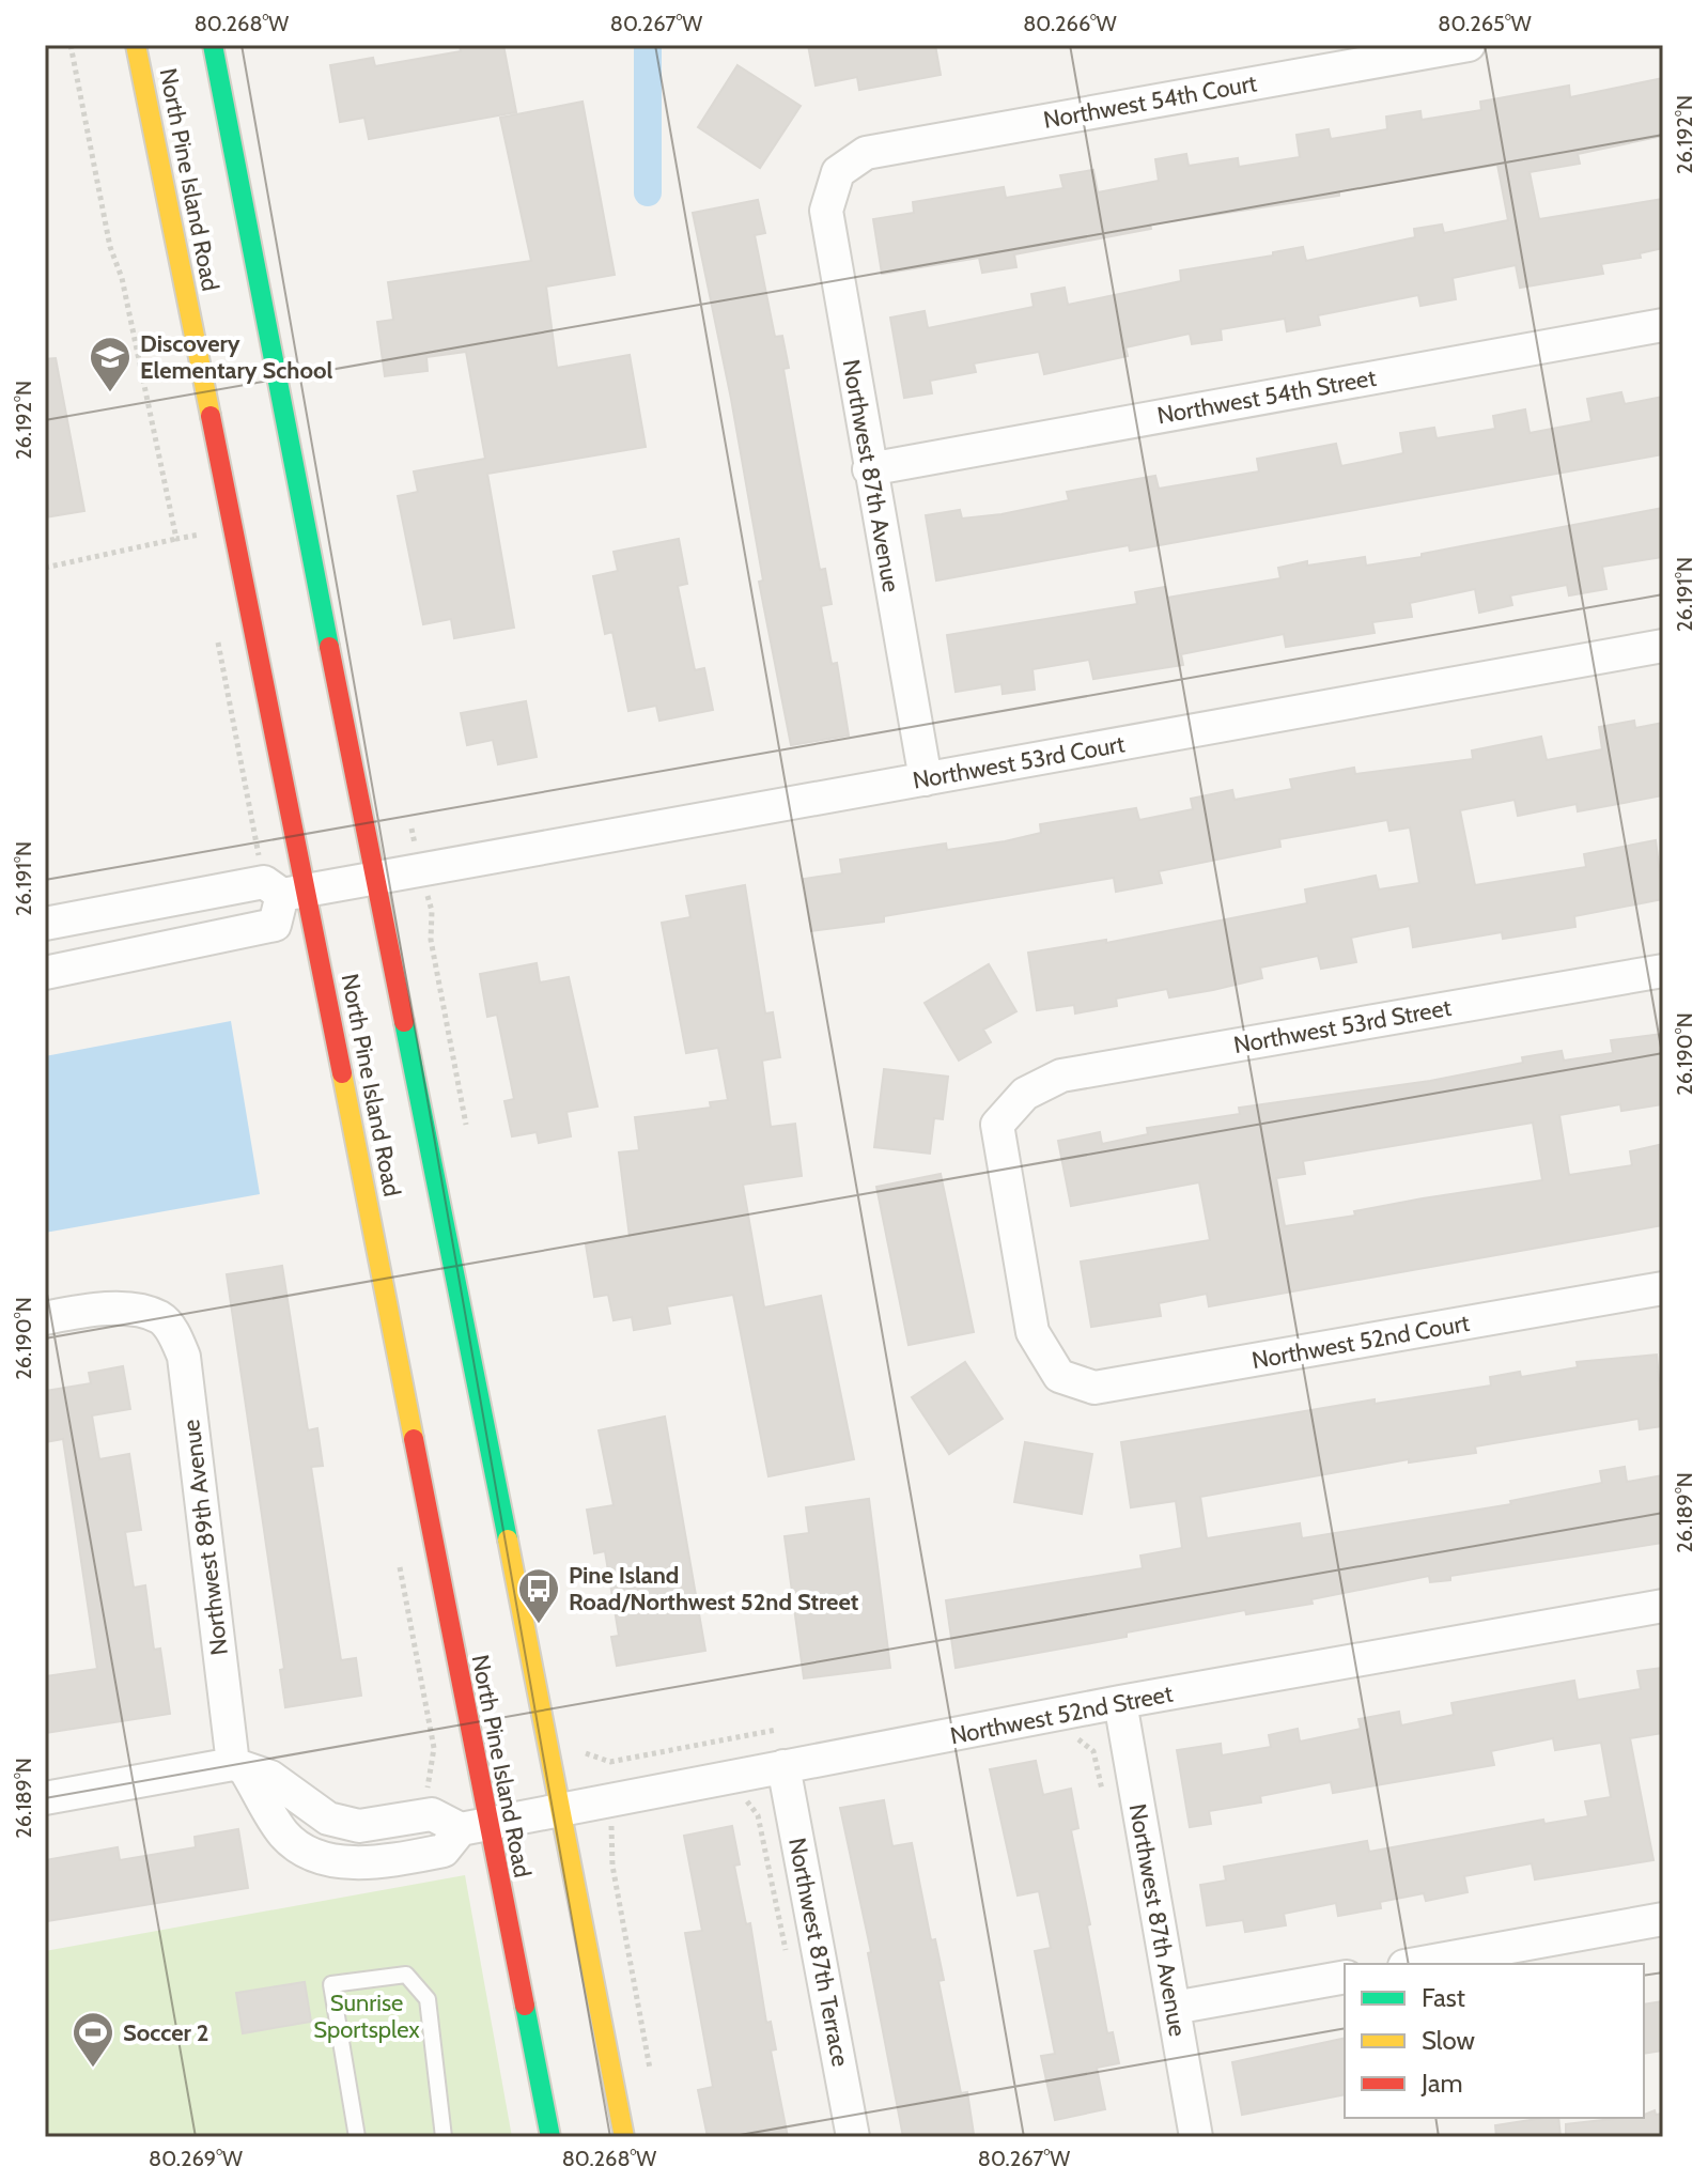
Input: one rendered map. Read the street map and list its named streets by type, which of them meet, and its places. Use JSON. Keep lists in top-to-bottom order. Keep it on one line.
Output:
{"streets":{"main road":["North Pine Island Road"],"street":["Northwest 54th Court","Northwest 54th Street","Northwest 87th Avenue","Northwest 53rd Court","Northwest 53rd Street","Northwest 52nd Court","Northwest 89th Avenue","Northwest 52nd Street","Northwest 87th Terrace"]},"crossings":[["Northwest 54th Court","Northwest 87th Avenue"],["North Pine Island Road","Northwest 53rd Court"],["North Pine Island Road","Northwest 52nd Street"],["Northwest 54th Street","Northwest 87th Avenue"],["Northwest 87th Avenue","Northwest 53rd Court"],["Northwest 87th Avenue","Northwest 52nd Street"],["Northwest 53rd Street","Northwest 52nd Court"],["Northwest 89th Avenue","Northwest 52nd Street"],["Northwest 52nd Street","Northwest 87th Terrace"]],"parks":["Sunrise Sportsplex"],"places":{"school or university":["Discovery Elementary School"],"bus stop":["Pine Island Road/Northwest 52nd Street"],"sports":["Soccer 2"]},"legend":["Fast","Slow","Jam"],"coordinates":["80.268°W","80.267°W","80.266°W","80.265°W","26.192°N","26.191°N","26.190°N","26.189°N","80.269°W"]}
